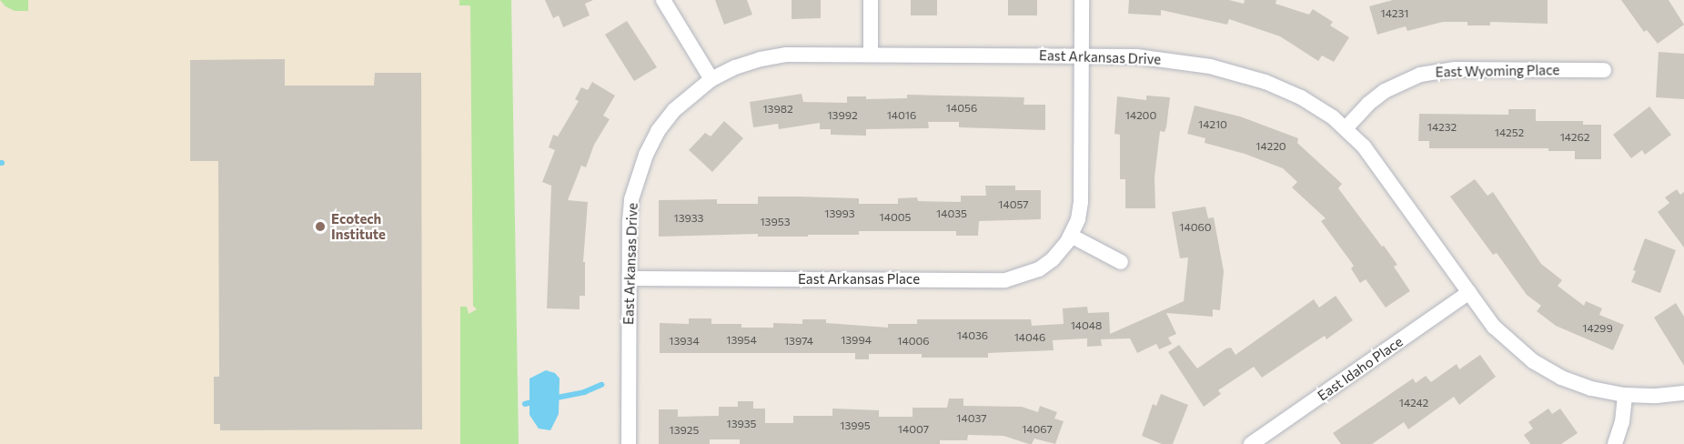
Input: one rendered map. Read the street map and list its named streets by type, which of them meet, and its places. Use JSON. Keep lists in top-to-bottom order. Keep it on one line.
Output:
{"streets":{"street":["East Arkansas Drive","East Wyoming Place","East Arkansas Place","East Idaho Place"]},"crossings":[["East Arkansas Drive","East Wyoming Place"],["East Arkansas Drive","East Arkansas Place"],["East Arkansas Drive","East Idaho Place"]],"places":["Ecotech Institute"],"house_numbers":["14231","14056","13982","13992","14016","14200","14210","14232","14252","14262","14220","14057","13993","14035","14005","13933","13953","14060","14048","14299","14036","14046","13954","13994","13934","13974","14006","14242","14037","13935","13995","14007","14067","13925"]}
